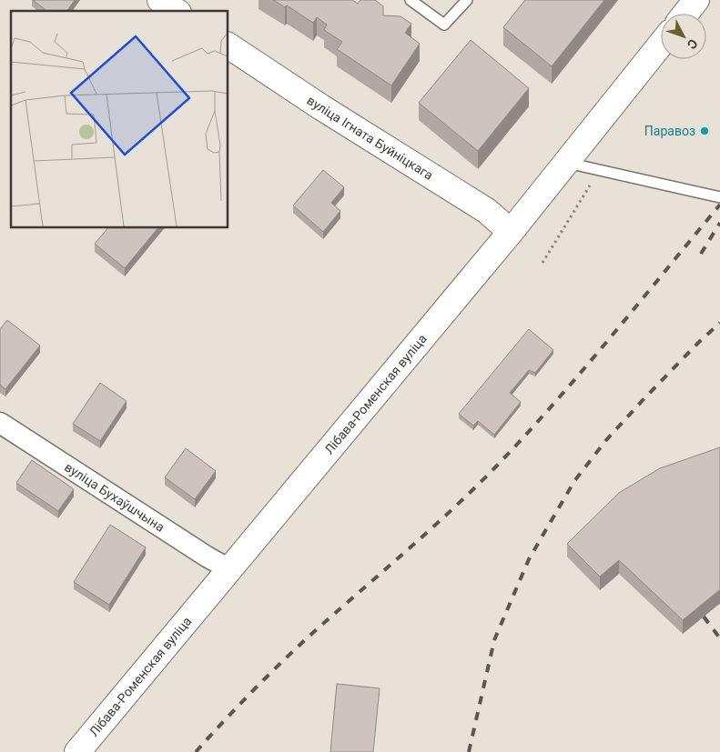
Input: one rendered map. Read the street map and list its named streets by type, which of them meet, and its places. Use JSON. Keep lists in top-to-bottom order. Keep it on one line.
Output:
{"streets":{"main road":["вуліца Ігната Буйніцкага","Лібава-Роменская вуліца"],"street":["вуліца Бухаўшчына"]},"crossings":[["вуліца Ігната Буйніцкага","Лібава-Роменская вуліца"],["Лібава-Роменская вуліца","вуліца Бухаўшчына"]],"places":["Паравоз"],"north":"bottom right"}
